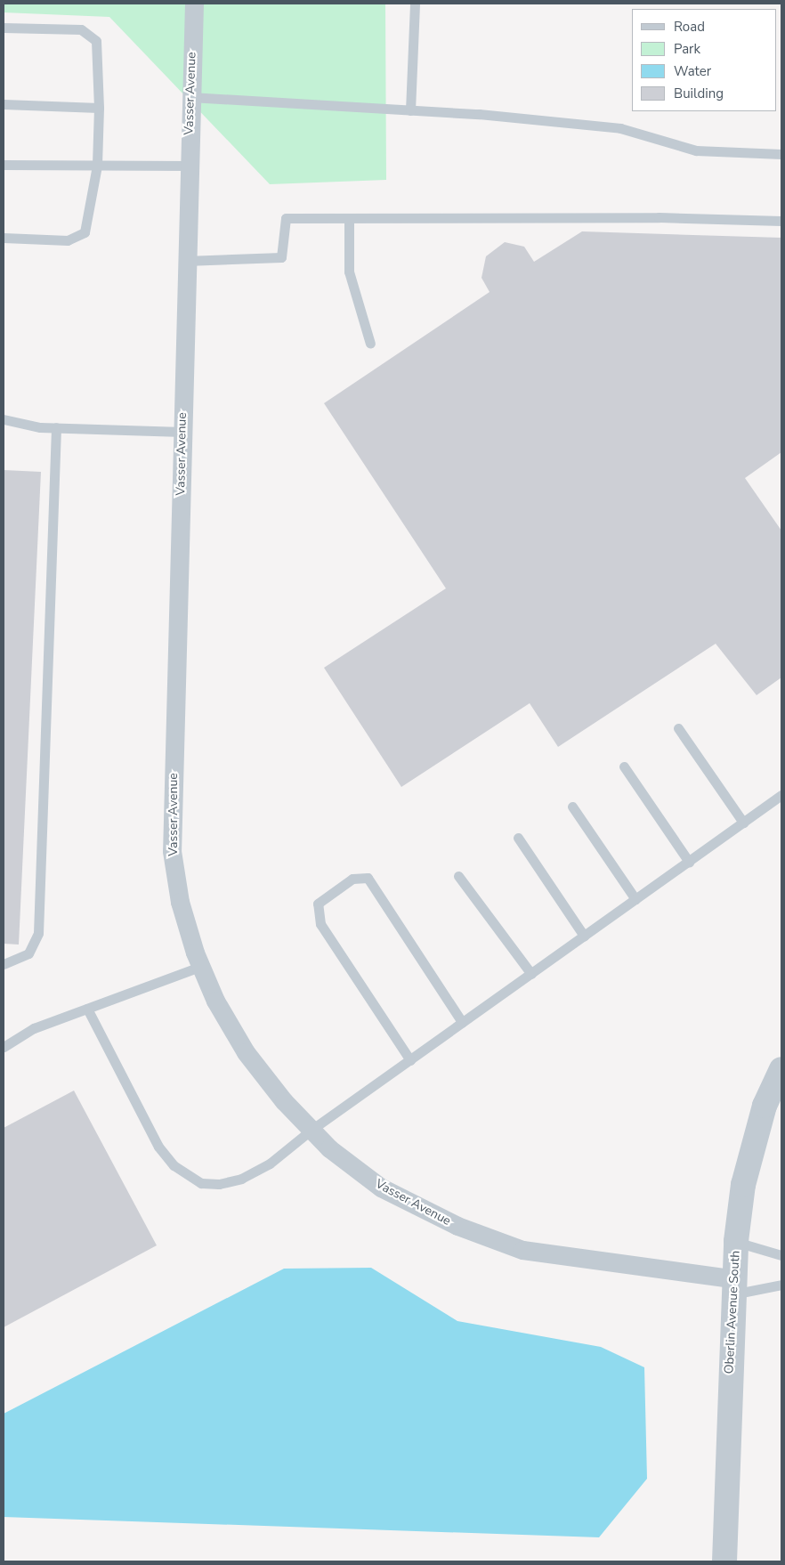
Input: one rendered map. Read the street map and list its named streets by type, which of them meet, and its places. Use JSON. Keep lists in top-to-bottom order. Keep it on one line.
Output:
{"streets":{"street":["Vasser Avenue","Oberlin Avenue South"]},"crossings":[["Vasser Avenue","Oberlin Avenue South"]],"legend":["Road","Park","Water","Building"]}
